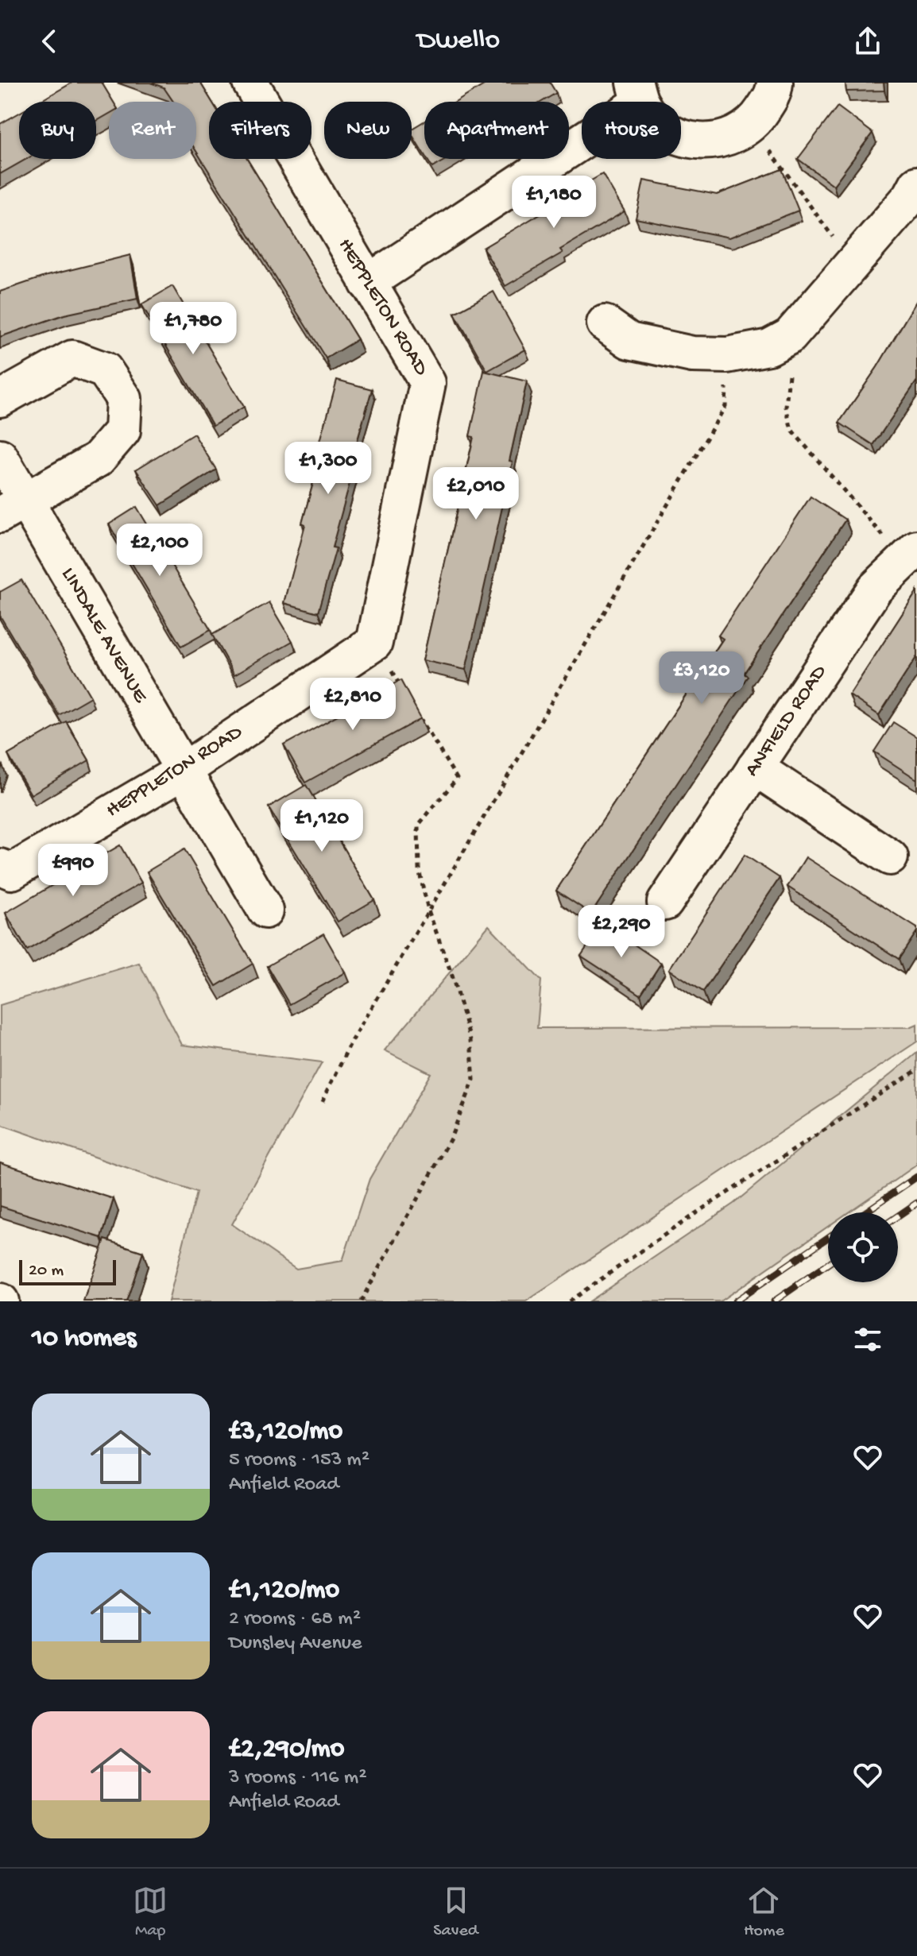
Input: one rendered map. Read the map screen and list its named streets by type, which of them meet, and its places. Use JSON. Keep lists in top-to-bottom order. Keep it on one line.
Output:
{"streets":{"street":["HEPPLETON ROAD","LINDALE AVENUE","ANFIELD ROAD"]},"crossings":[["HEPPLETON ROAD","LINDALE AVENUE"]],"scale_bar":"20 m","page":{"header":"Dwello","chip":["Buy","Rent","Filters","New","Apartment","House"],"price":["£1,180","£1,780","£1,300","£2,010","£2,100","£3,120","£2,810","£1,120","£990","£2,290"],"scale":"20 m","heading":"10 homes","list":[{"name":"£3,120/mo","note":"5 rooms · 153 m² · Anfield Road"},{"name":"£1,120/mo","note":"2 rooms · 68 m² · Dunsley Avenue"},{"name":"£2,290/mo","note":"3 rooms · 116 m² · Anfield Road"}],"tabs":["Map","Saved","Home"]}}
